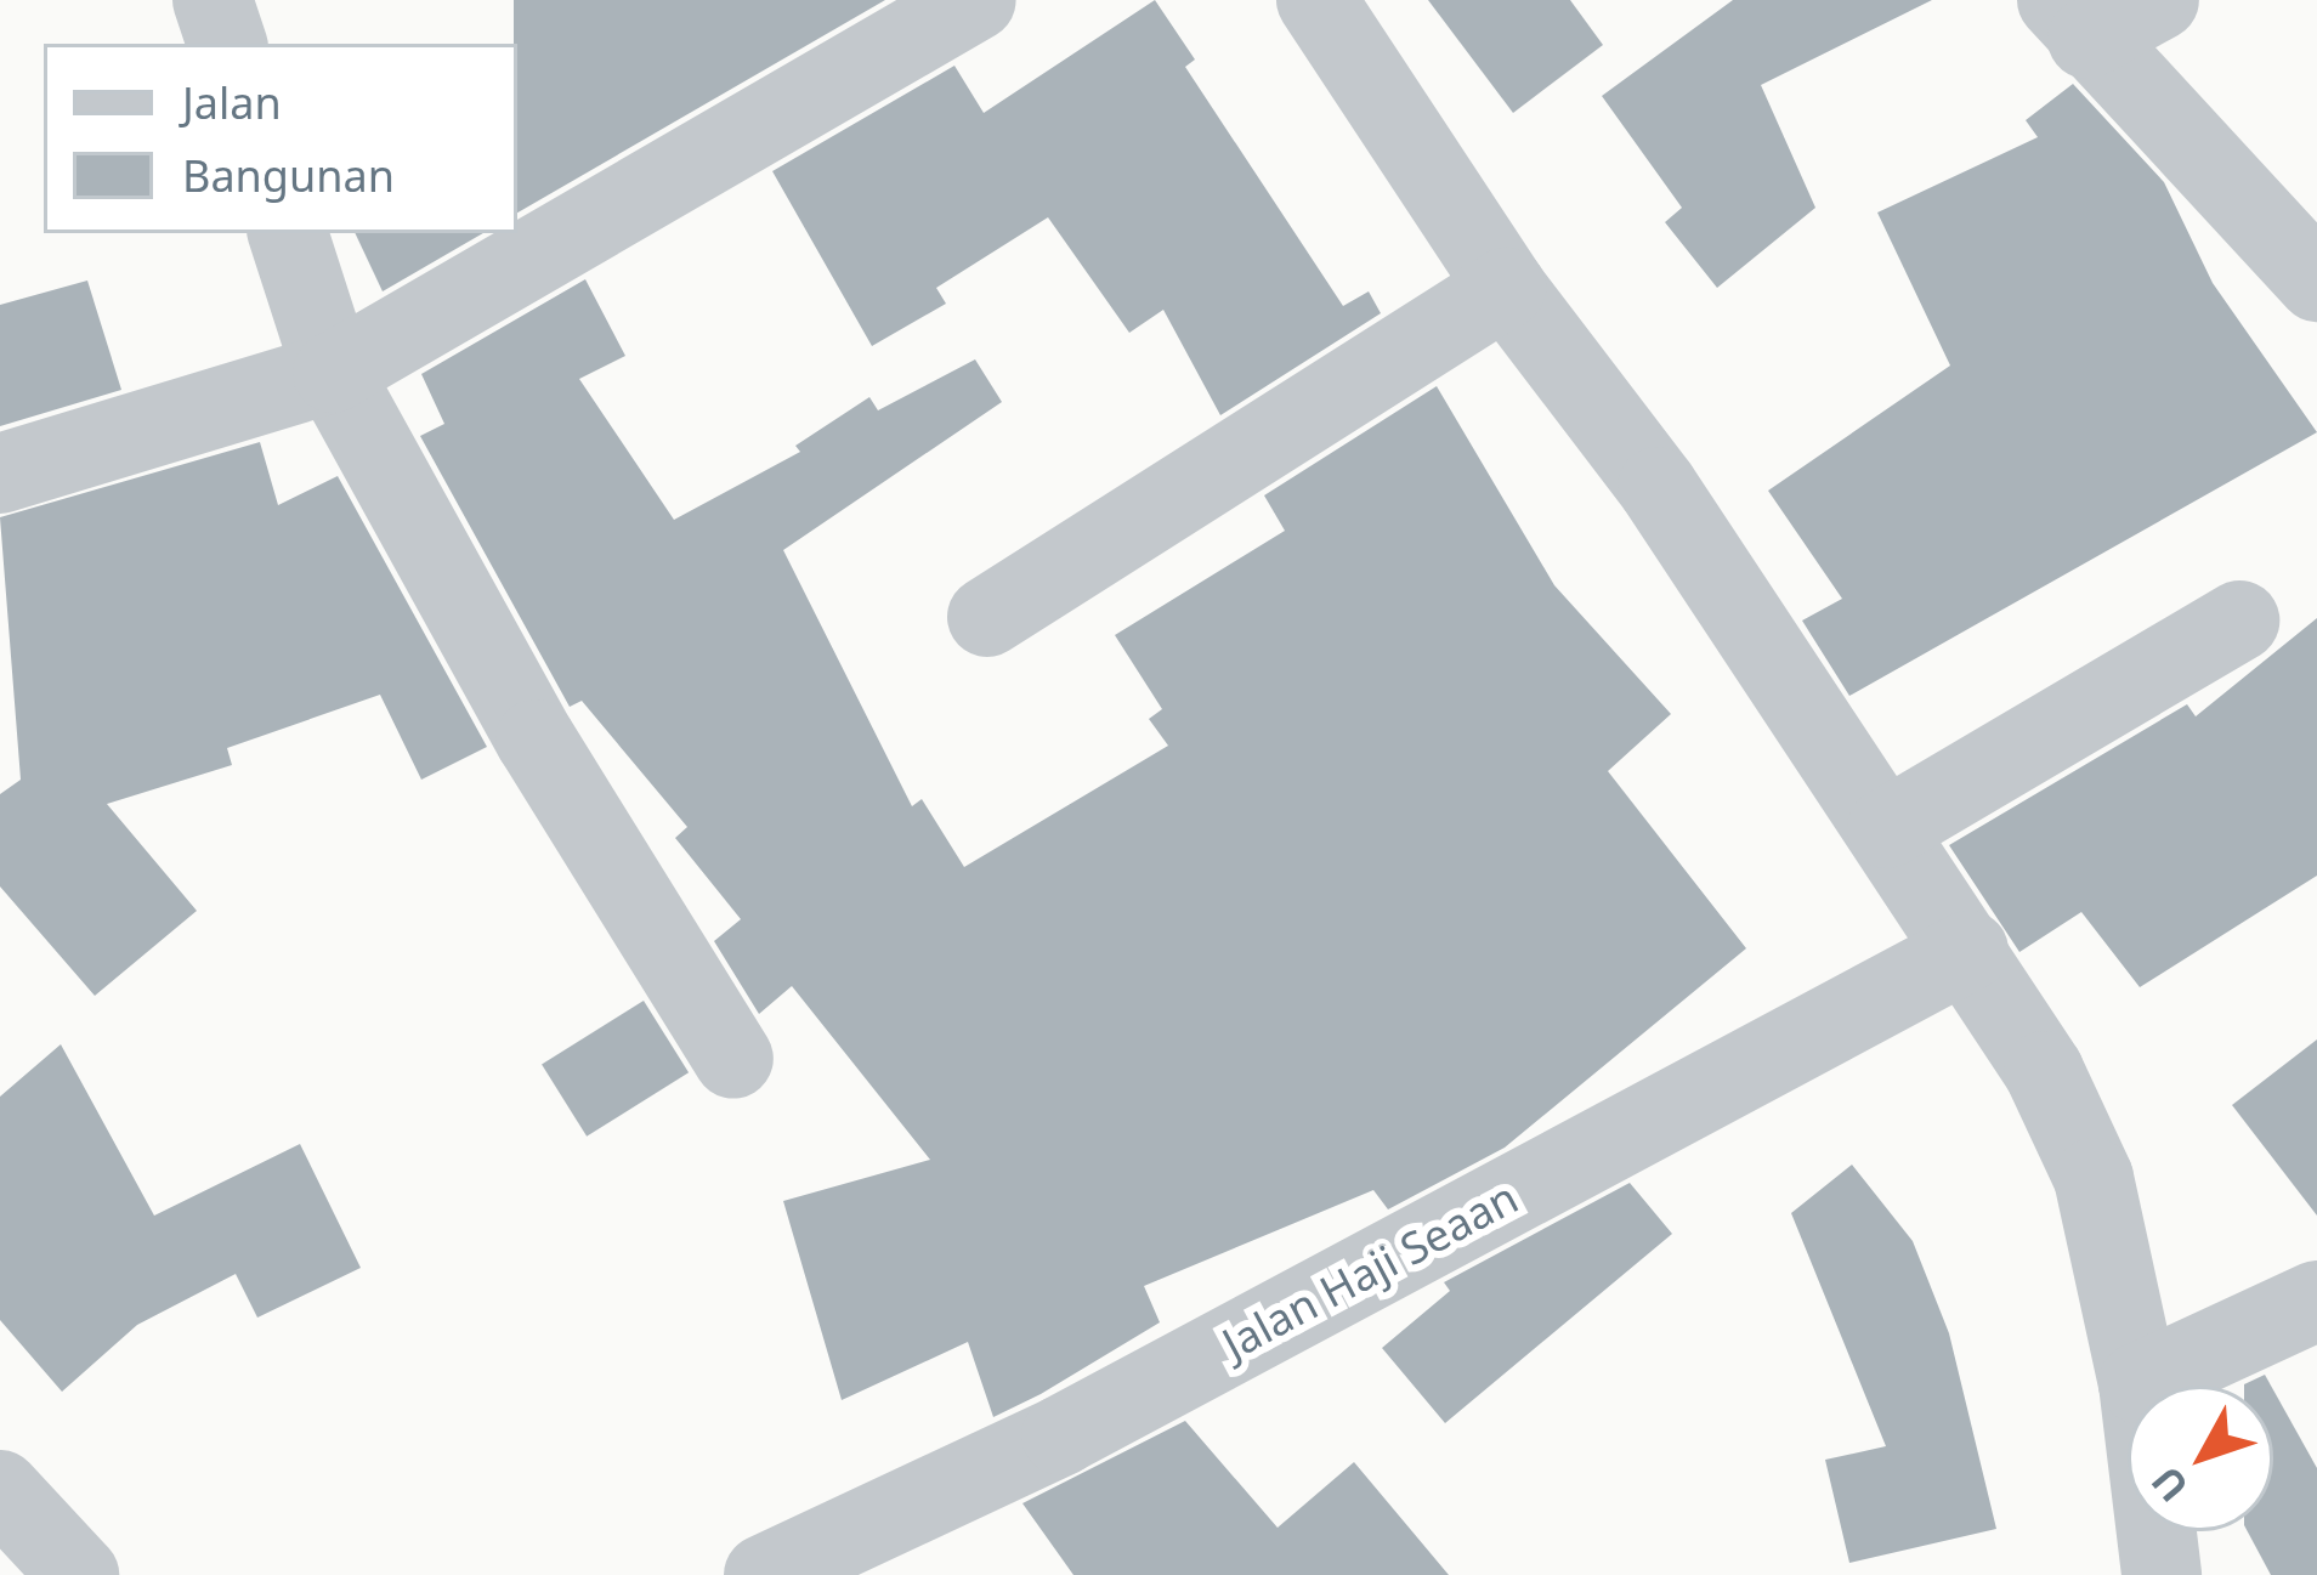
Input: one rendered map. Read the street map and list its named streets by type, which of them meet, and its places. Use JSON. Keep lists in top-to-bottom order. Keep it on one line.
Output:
{"streets":{"street":["Jalan Haji Seaan"]},"legend":["Jalan","Bangunan"],"north":"bottom left"}
